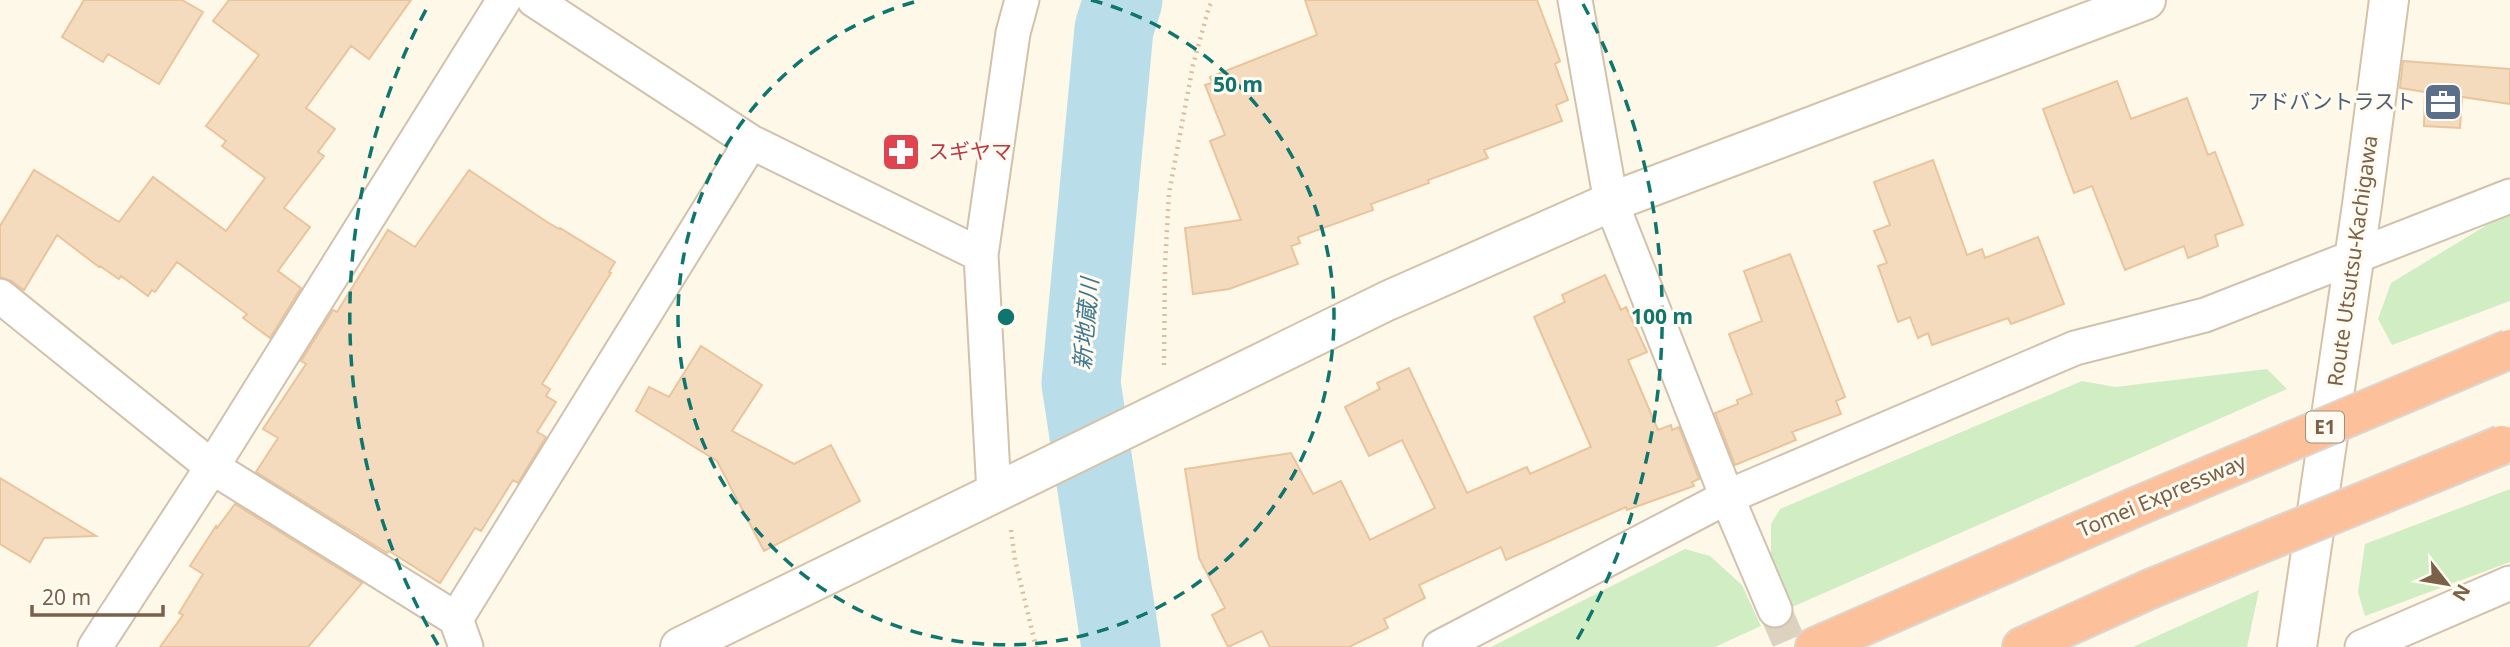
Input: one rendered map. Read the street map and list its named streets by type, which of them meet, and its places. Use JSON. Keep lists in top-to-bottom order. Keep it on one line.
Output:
{"streets":{"highway":["E1","Tomei Expressway"],"street":["Route Utsutsu-Kachigawa"]},"water":["新地蔵川"],"places":{"office":["アドバントラスト"],"pharmacy":["スギヤマ"]},"scale_bar":"20 m","north":"bottom right","rings":["50 m","100 m"]}
